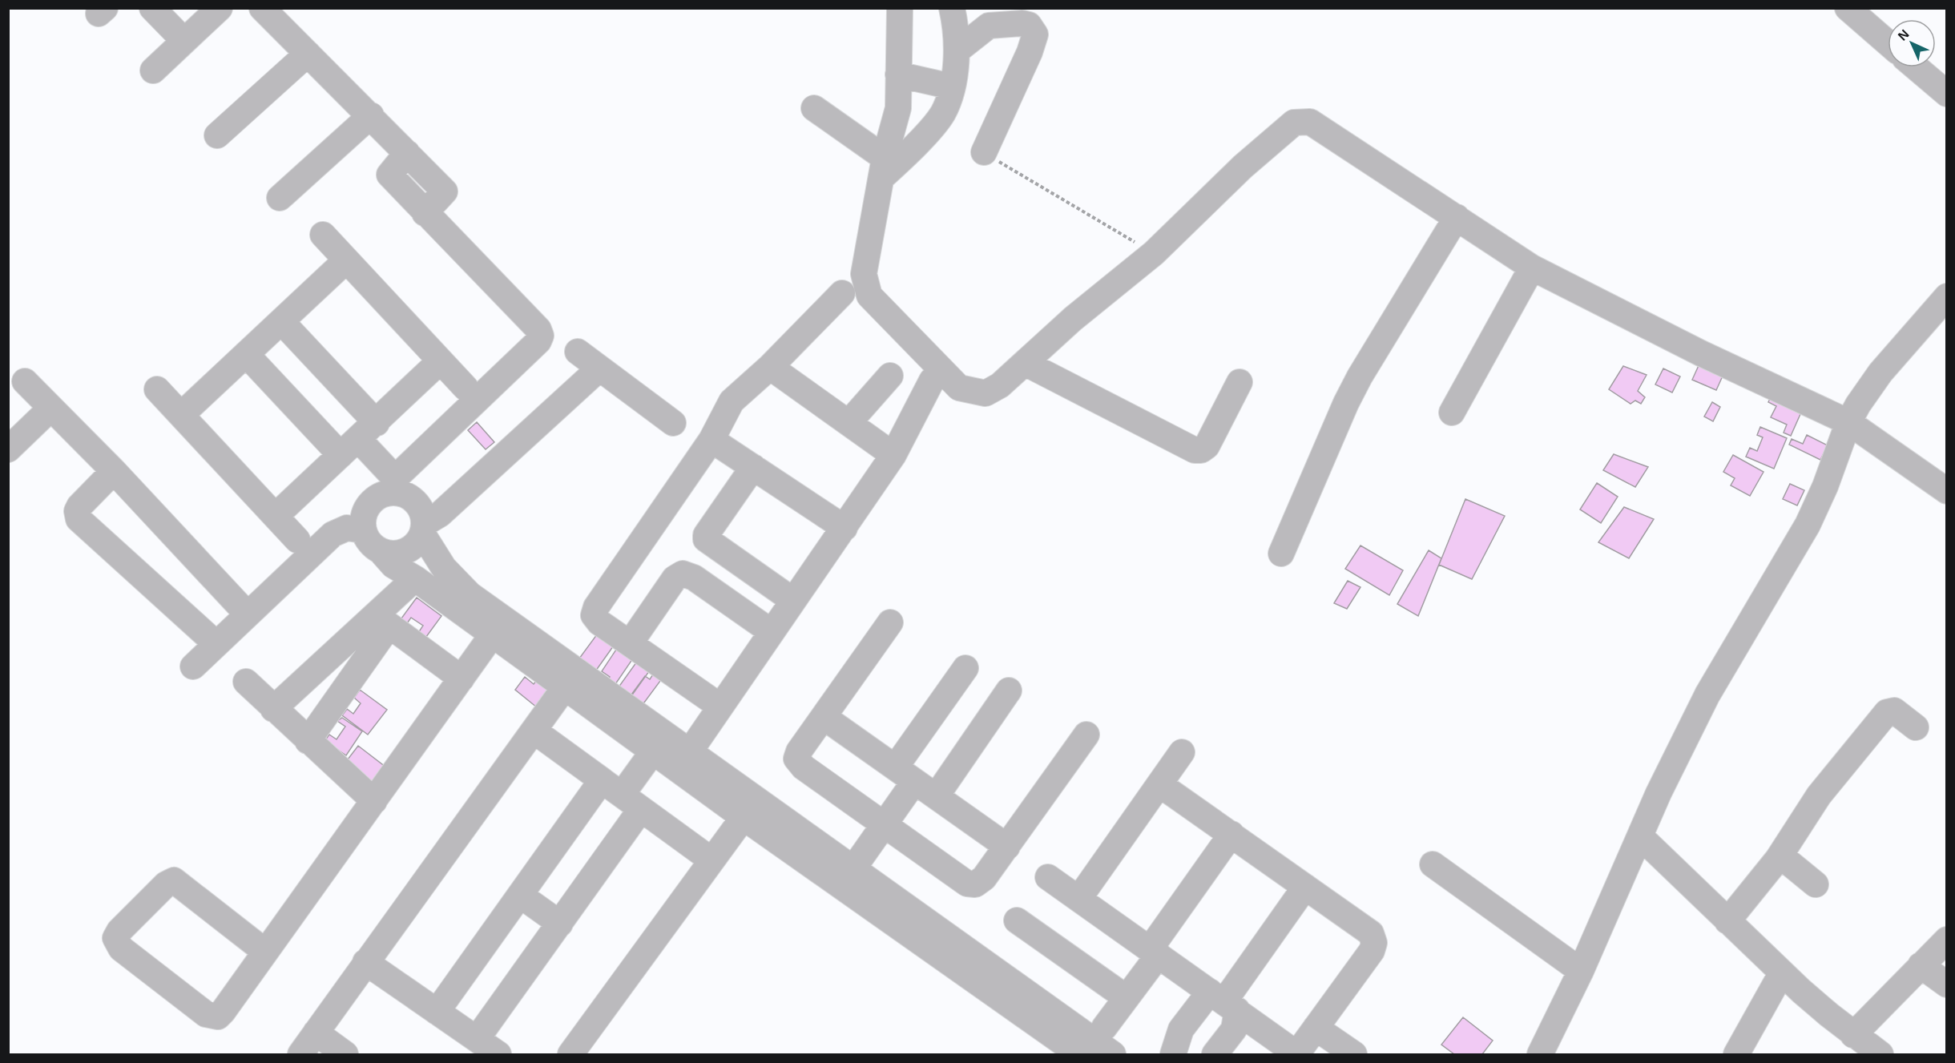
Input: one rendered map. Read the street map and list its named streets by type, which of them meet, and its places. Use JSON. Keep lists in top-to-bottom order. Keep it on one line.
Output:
{"north":"top left"}
